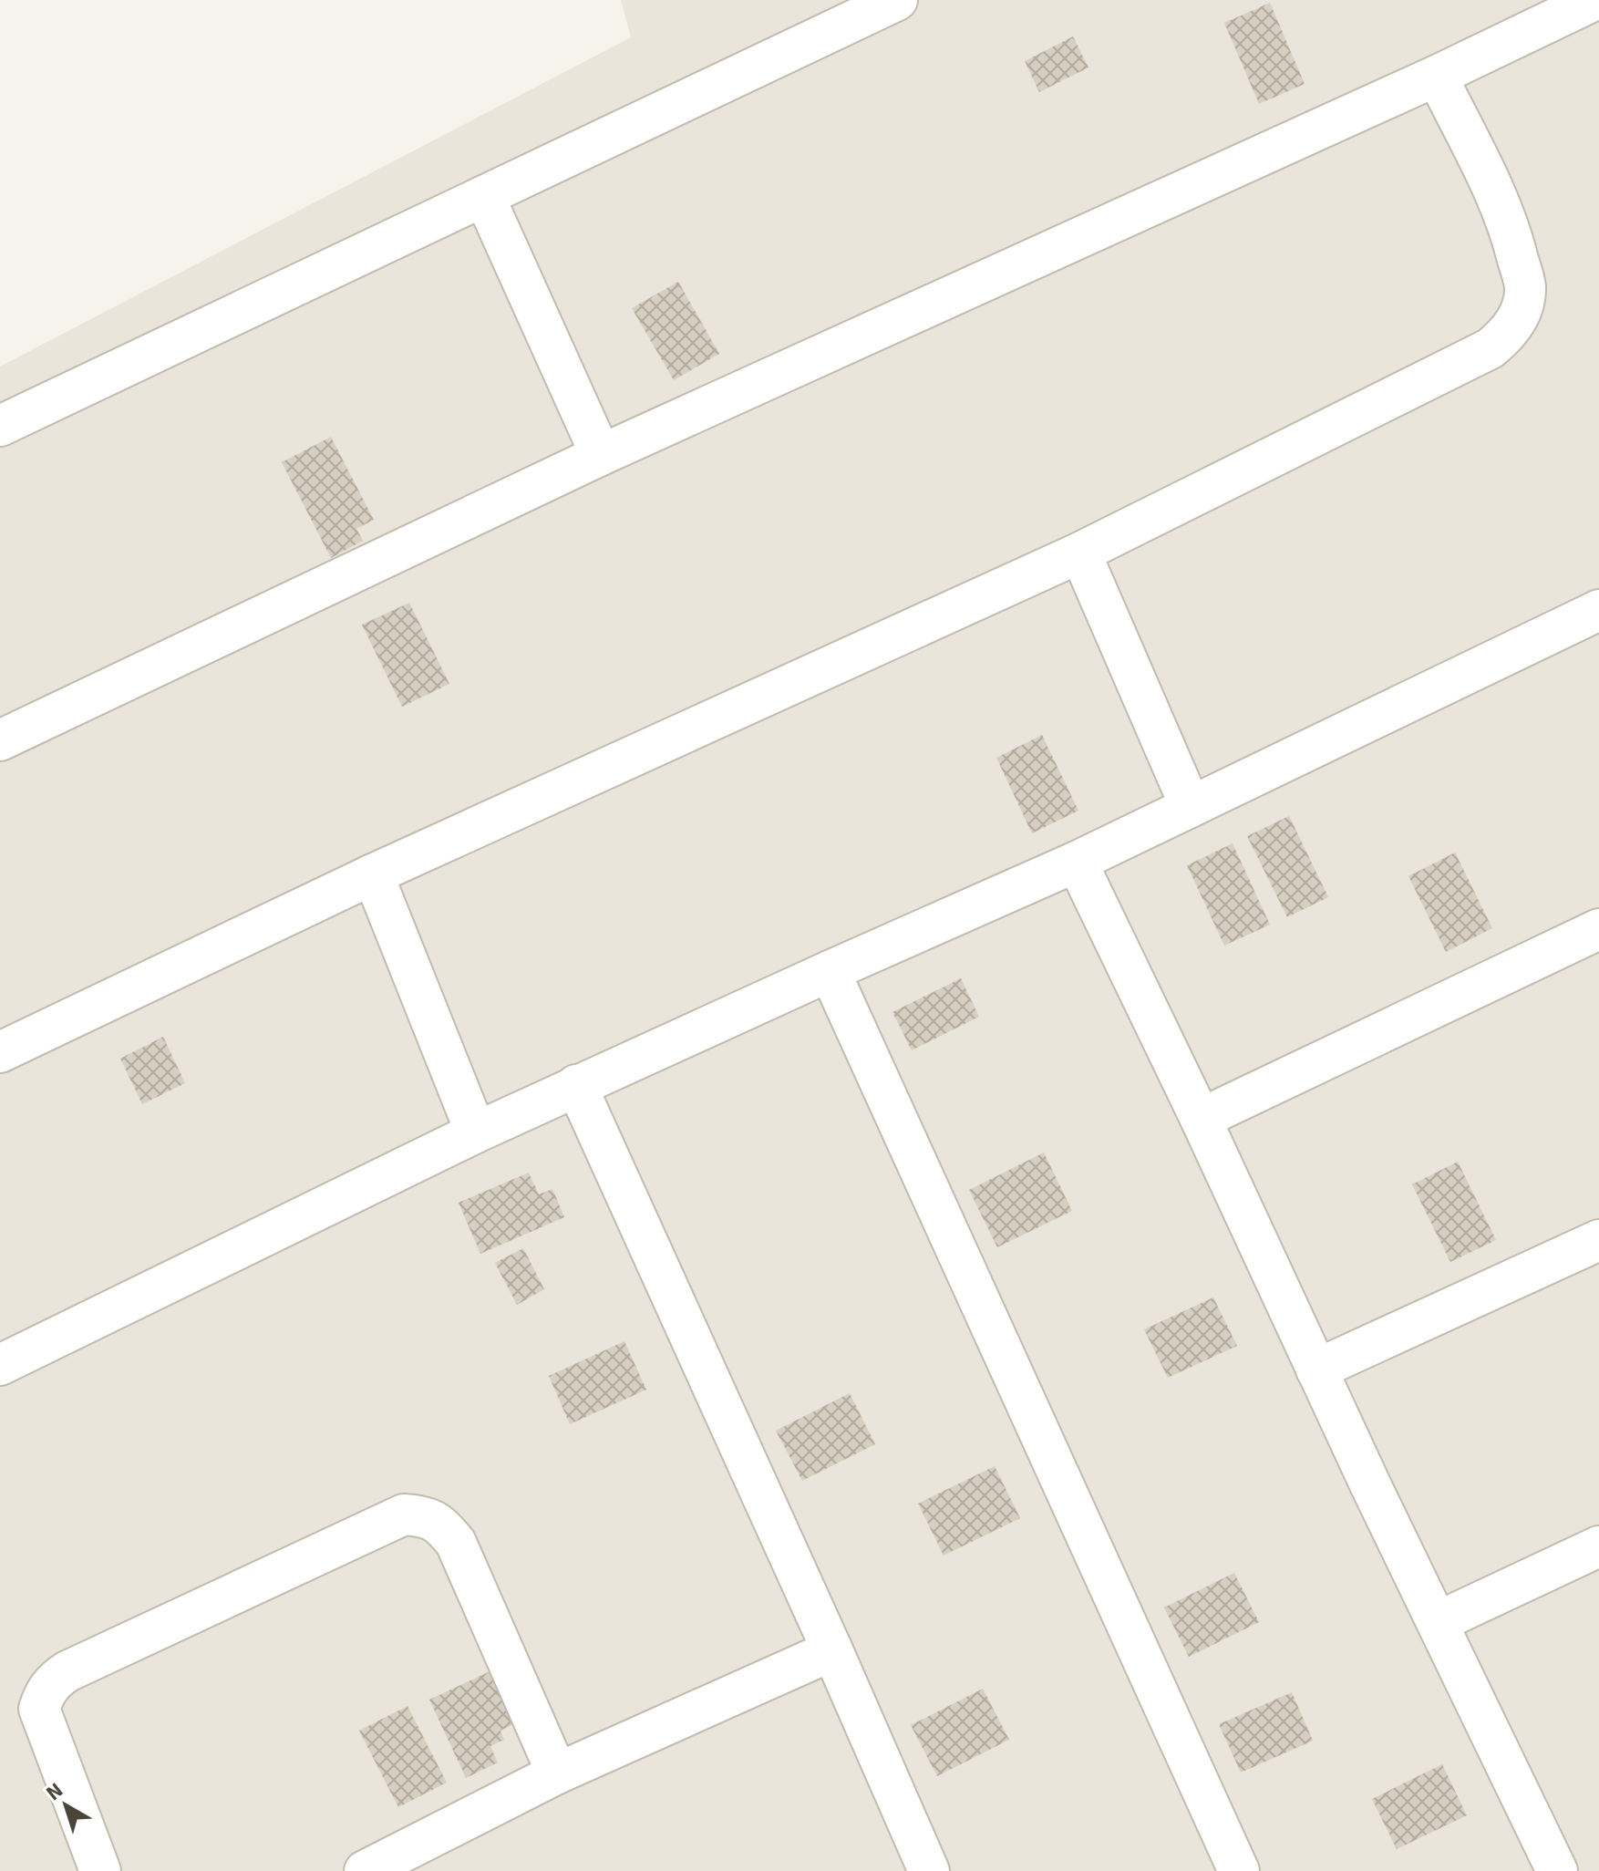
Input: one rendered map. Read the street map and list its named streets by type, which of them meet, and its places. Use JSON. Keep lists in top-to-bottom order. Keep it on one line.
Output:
{"north":"top left"}
